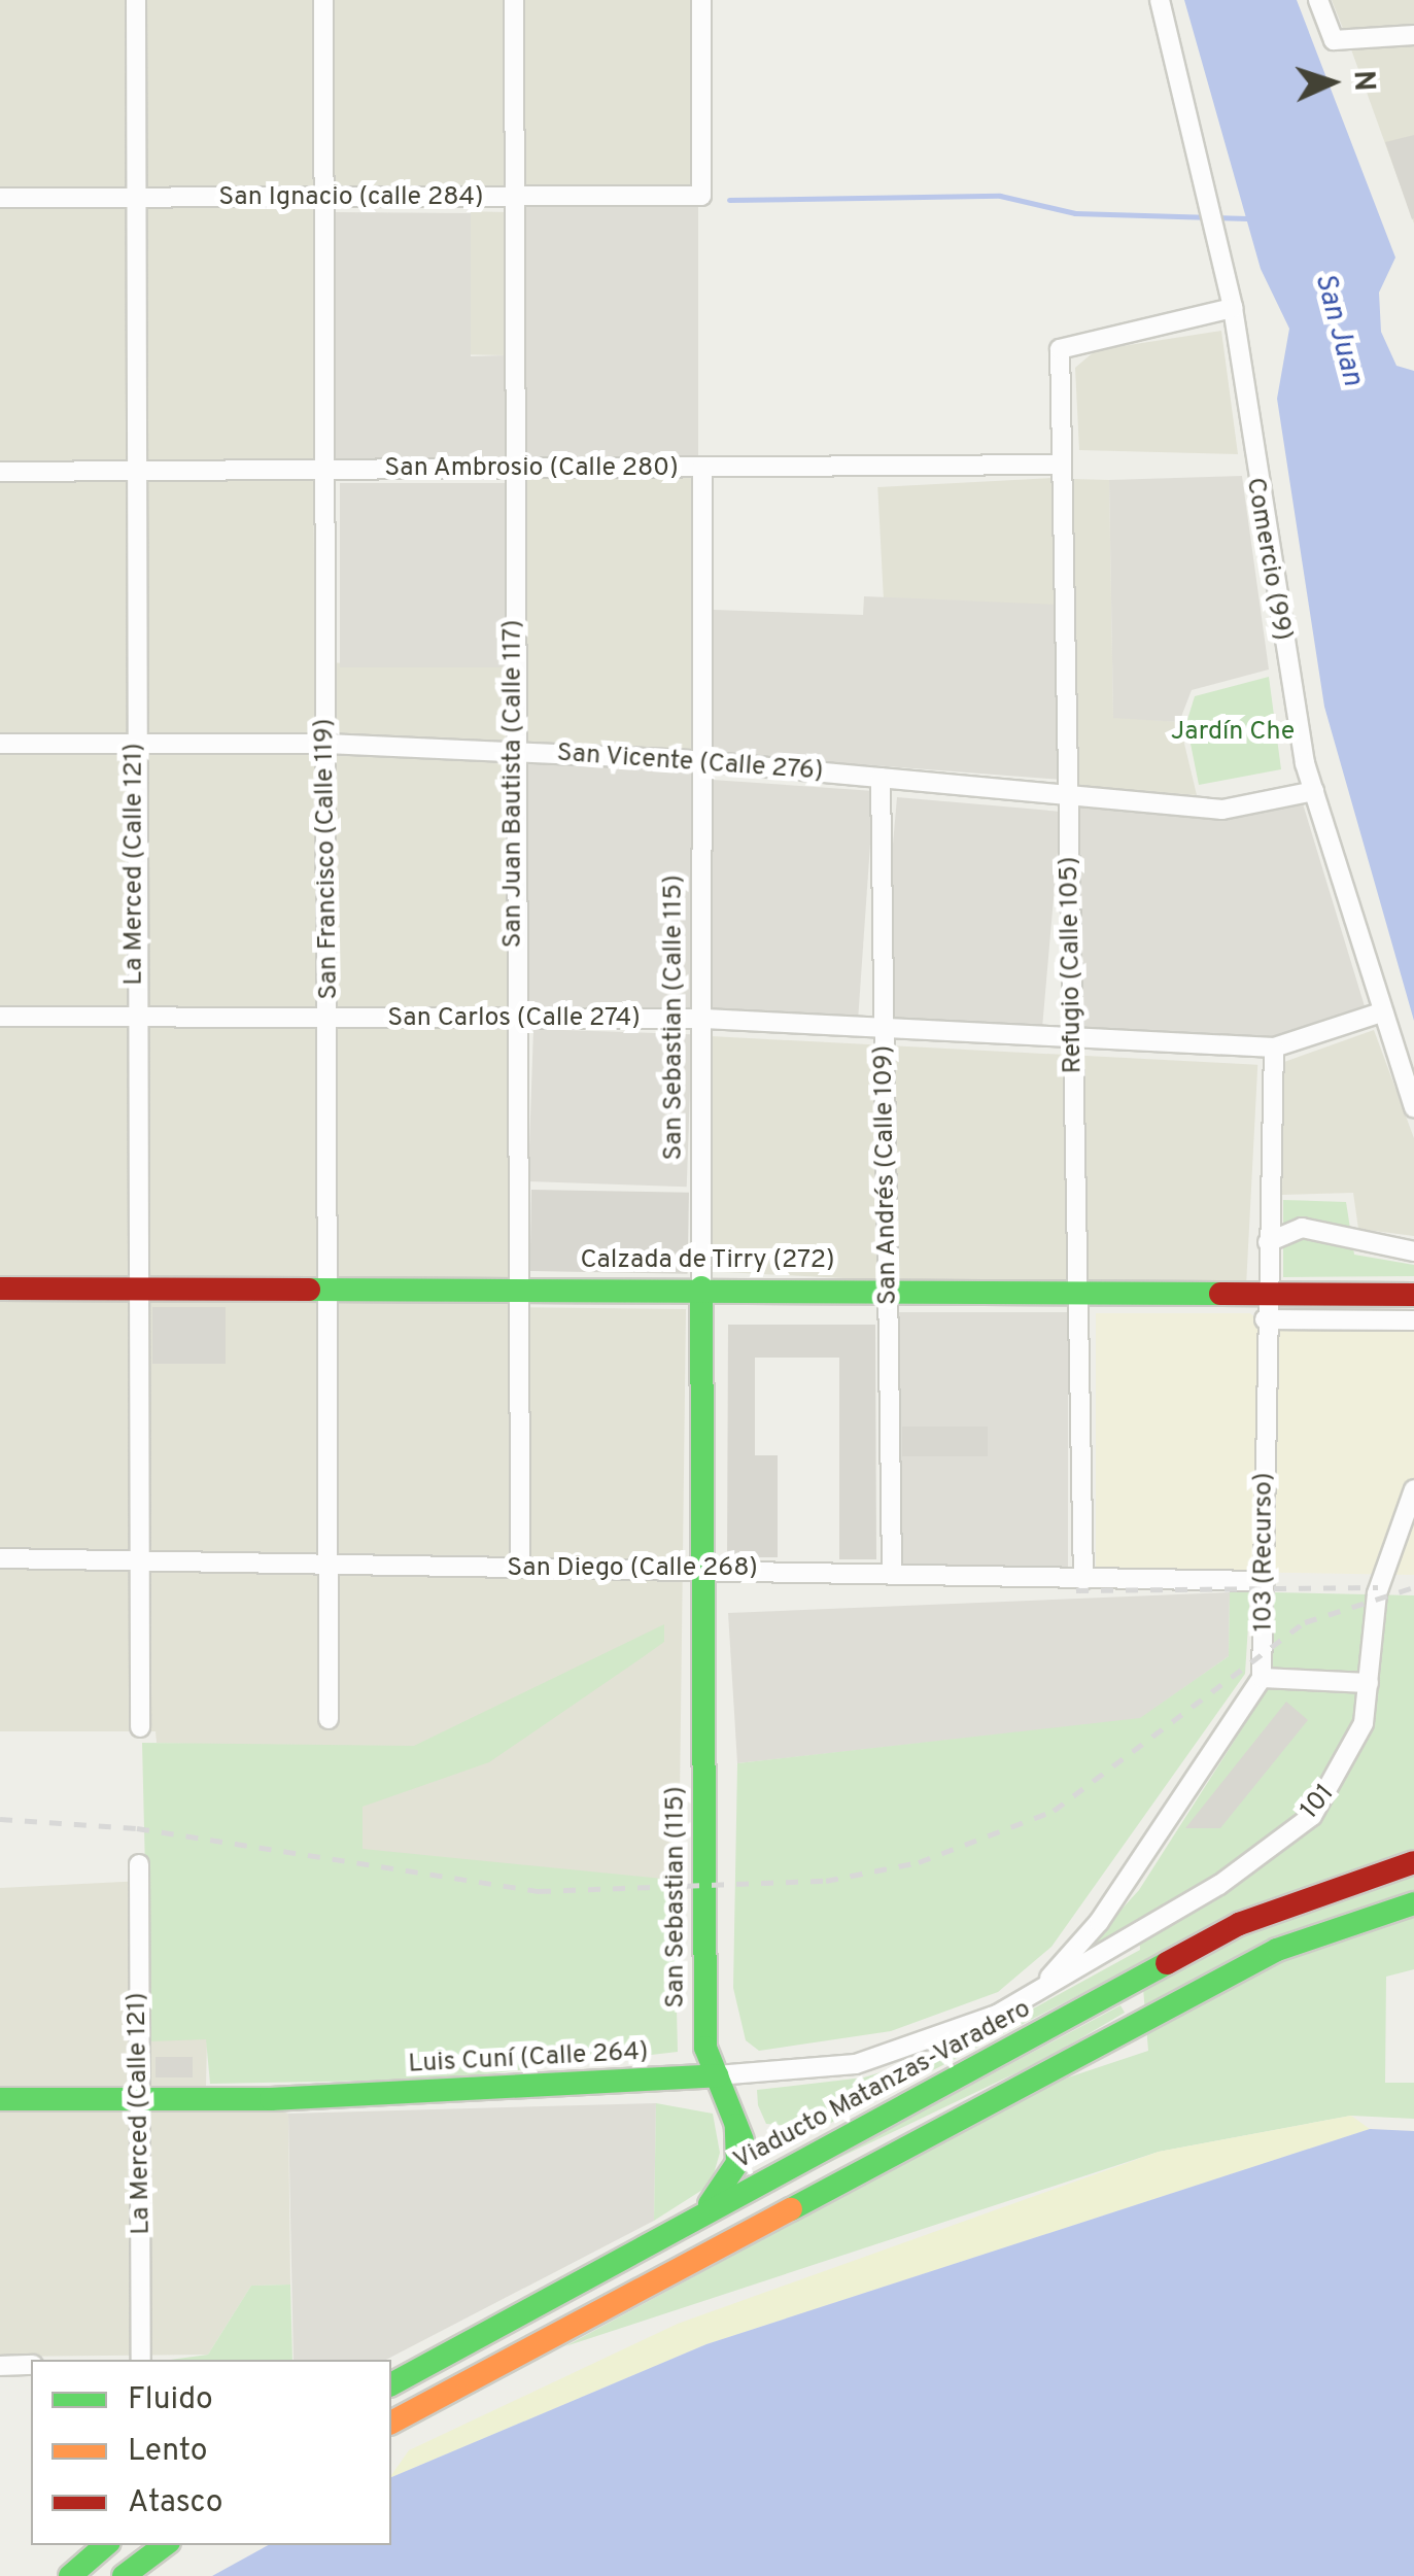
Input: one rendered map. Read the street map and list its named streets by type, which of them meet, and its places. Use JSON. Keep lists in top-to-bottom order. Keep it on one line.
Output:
{"streets":{"main road":["San Sebastian (Calle 115)","Calzada de Tirry (272)","San Sebastian (115)","Luis Cuní (Calle 264)","Viaducto Matanzas-Varadero"],"street":["San Ignacio (calle 284)","San Ambrosio (Calle 280)","Comercio (99)","San Vicente (Calle 276)","San Juan Bautista (Calle 117)","San Francisco (Calle 119)","La Merced (Calle 121)","Refugio (Calle 105)","San Carlos (Calle 274)","San Andrés (Calle 109)","103 (Recurso)","San Diego (Calle 268)","101"]},"crossings":[["San Ignacio (calle 284)","San Juan Bautista (Calle 117)"],["San Ignacio (calle 284)","San Francisco (Calle 119)"],["San Ignacio (calle 284)","La Merced (Calle 121)"],["San Ambrosio (Calle 280)","San Juan Bautista (Calle 117)"],["San Ambrosio (Calle 280)","San Francisco (Calle 119)"],["San Ambrosio (Calle 280)","La Merced (Calle 121)"],["San Ambrosio (Calle 280)","Refugio (Calle 105)"],["San Ambrosio (Calle 280)","San Sebastian (Calle 115)"],["Comercio (99)","San Vicente (Calle 276)"],["Comercio (99)","Refugio (Calle 105)"],["San Vicente (Calle 276)","San Juan Bautista (Calle 117)"],["San Vicente (Calle 276)","San Francisco (Calle 119)"],["San Vicente (Calle 276)","La Merced (Calle 121)"],["San Vicente (Calle 276)","Refugio (Calle 105)"],["San Vicente (Calle 276)","San Sebastian (Calle 115)"],["San Vicente (Calle 276)","San Andrés (Calle 109)"],["San Juan Bautista (Calle 117)","San Carlos (Calle 274)"],["San Juan Bautista (Calle 117)","Calzada de Tirry (272)"],["San Juan Bautista (Calle 117)","San Diego (Calle 268)"],["San Francisco (Calle 119)","San Carlos (Calle 274)"],["San Francisco (Calle 119)","Calzada de Tirry (272)"],["San Francisco (Calle 119)","San Diego (Calle 268)"],["La Merced (Calle 121)","San Carlos (Calle 274)"],["La Merced (Calle 121)","Calzada de Tirry (272)"],["La Merced (Calle 121)","San Diego (Calle 268)"],["La Merced (Calle 121)","Luis Cuní (Calle 264)"],["Refugio (Calle 105)","San Carlos (Calle 274)"],["Refugio (Calle 105)","Calzada de Tirry (272)"],["Refugio (Calle 105)","San Diego (Calle 268)"],["San Sebastian (Calle 115)","San Carlos (Calle 274)"],["San Sebastian (Calle 115)","Calzada de Tirry (272)"],["San Sebastian (Calle 115)","San Diego (Calle 268)"],["San Sebastian (Calle 115)","San Sebastian (115)"],["San Carlos (Calle 274)","San Andrés (Calle 109)"],["San Carlos (Calle 274)","103 (Recurso)"],["San Andrés (Calle 109)","Calzada de Tirry (272)"],["San Andrés (Calle 109)","San Diego (Calle 268)"],["Calzada de Tirry (272)","103 (Recurso)"],["103 (Recurso)","San Diego (Calle 268)"],["San Diego (Calle 268)","San Sebastian (115)"],["101","Luis Cuní (Calle 264)"],["San Sebastian (115)","Luis Cuní (Calle 264)"],["San Sebastian (115)","Viaducto Matanzas-Varadero"]],"water":["San Juan"],"parks":["Jardín Che"],"legend":["Fluido","Lento","Atasco"],"north":"right"}
